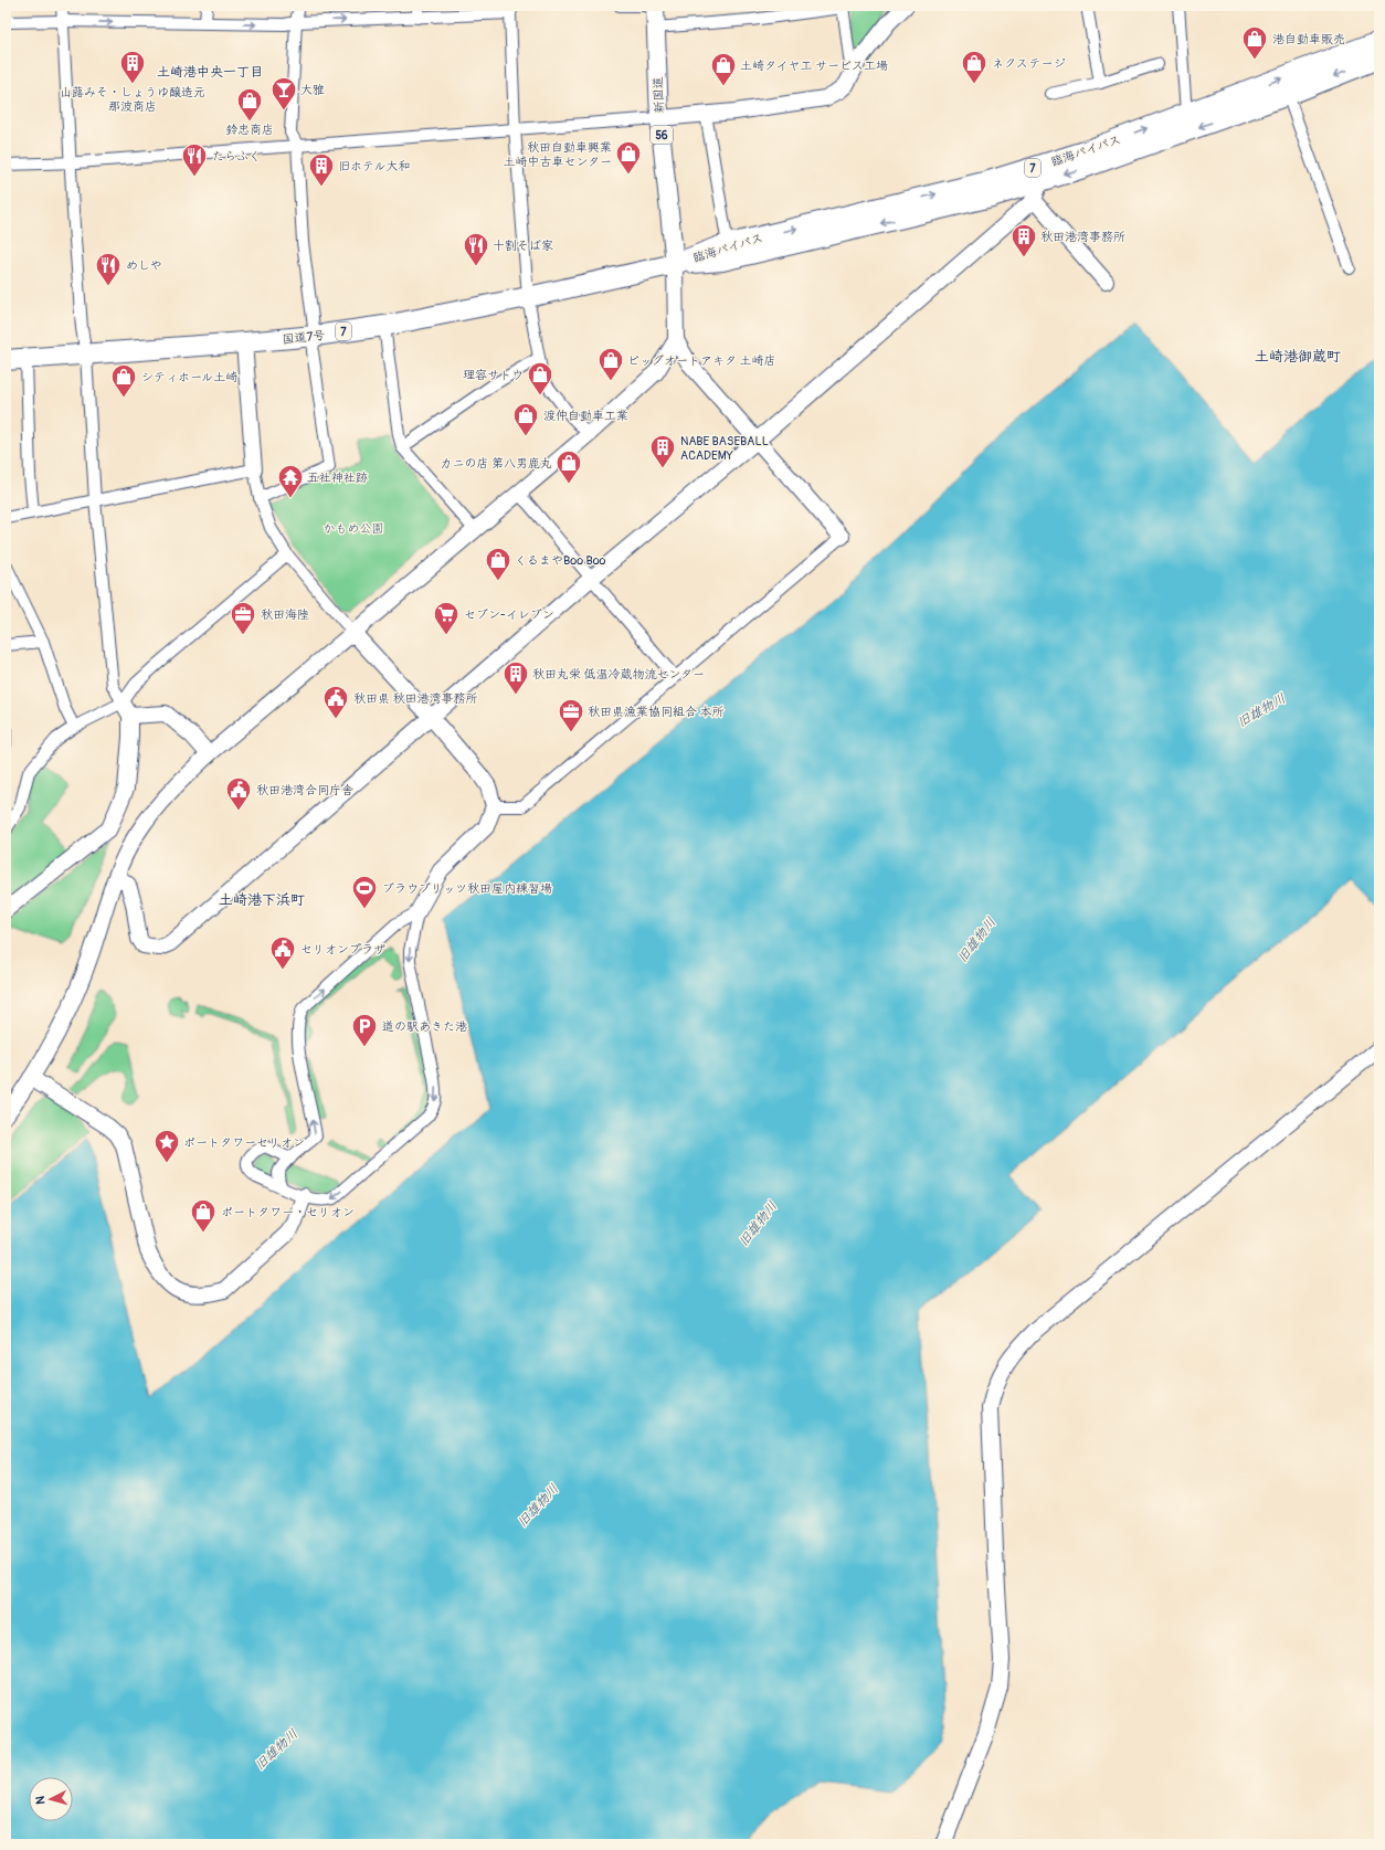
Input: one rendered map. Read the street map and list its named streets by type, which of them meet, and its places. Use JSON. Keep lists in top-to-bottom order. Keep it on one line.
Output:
{"streets":{"highway":["臨海バイパス","7","国道7号"],"main road":["新国道","56"]},"crossings":[["新国道","臨海バイパス"],["新国道","国道7号"],["臨海バイパス","国道7号"]],"districts":["土崎港中央一丁目","土崎港御蔵町","土崎港下浜町"],"water":["旧雄物川"],"parks":["かもめ公園"],"places":{"shop":["港自動車販売","ネクステージ","土崎タイヤ工 サービス工場","鈴忠商店","秋田自動車興業 土崎中古車センター","ビッグオートアキタ 土崎店","理容サトウ","シティホール土崎","渡仲自動車工業","カニの店 第八男鹿丸","くるまやBoo Boo","ポートタワー・セリオン"],"building":["山蕗みそ・しょうゆ醸造元 那波商店","旧ホテル大和","秋田港湾事務所","NABE BASEBALL ACADEMY","秋田丸栄 低温冷蔵物流センター"],"bar":["大雅"],"restaurant":["たらふく","十割そば家","めしや"],"temple":["五社神社跡"],"office":["秋田海陸","秋田県漁業協同組合 本所"],"supermarket":["セブン-イレブン"],"public building":["秋田県 秋田港湾事務所","秋田港湾合同庁舎","セリオンプラザ"],"sports":["ブラウブリッツ秋田屋内練習場"],"parking":["道の駅あきた港"],"place":["ポートタワーセリオン"]},"north":"left"}
